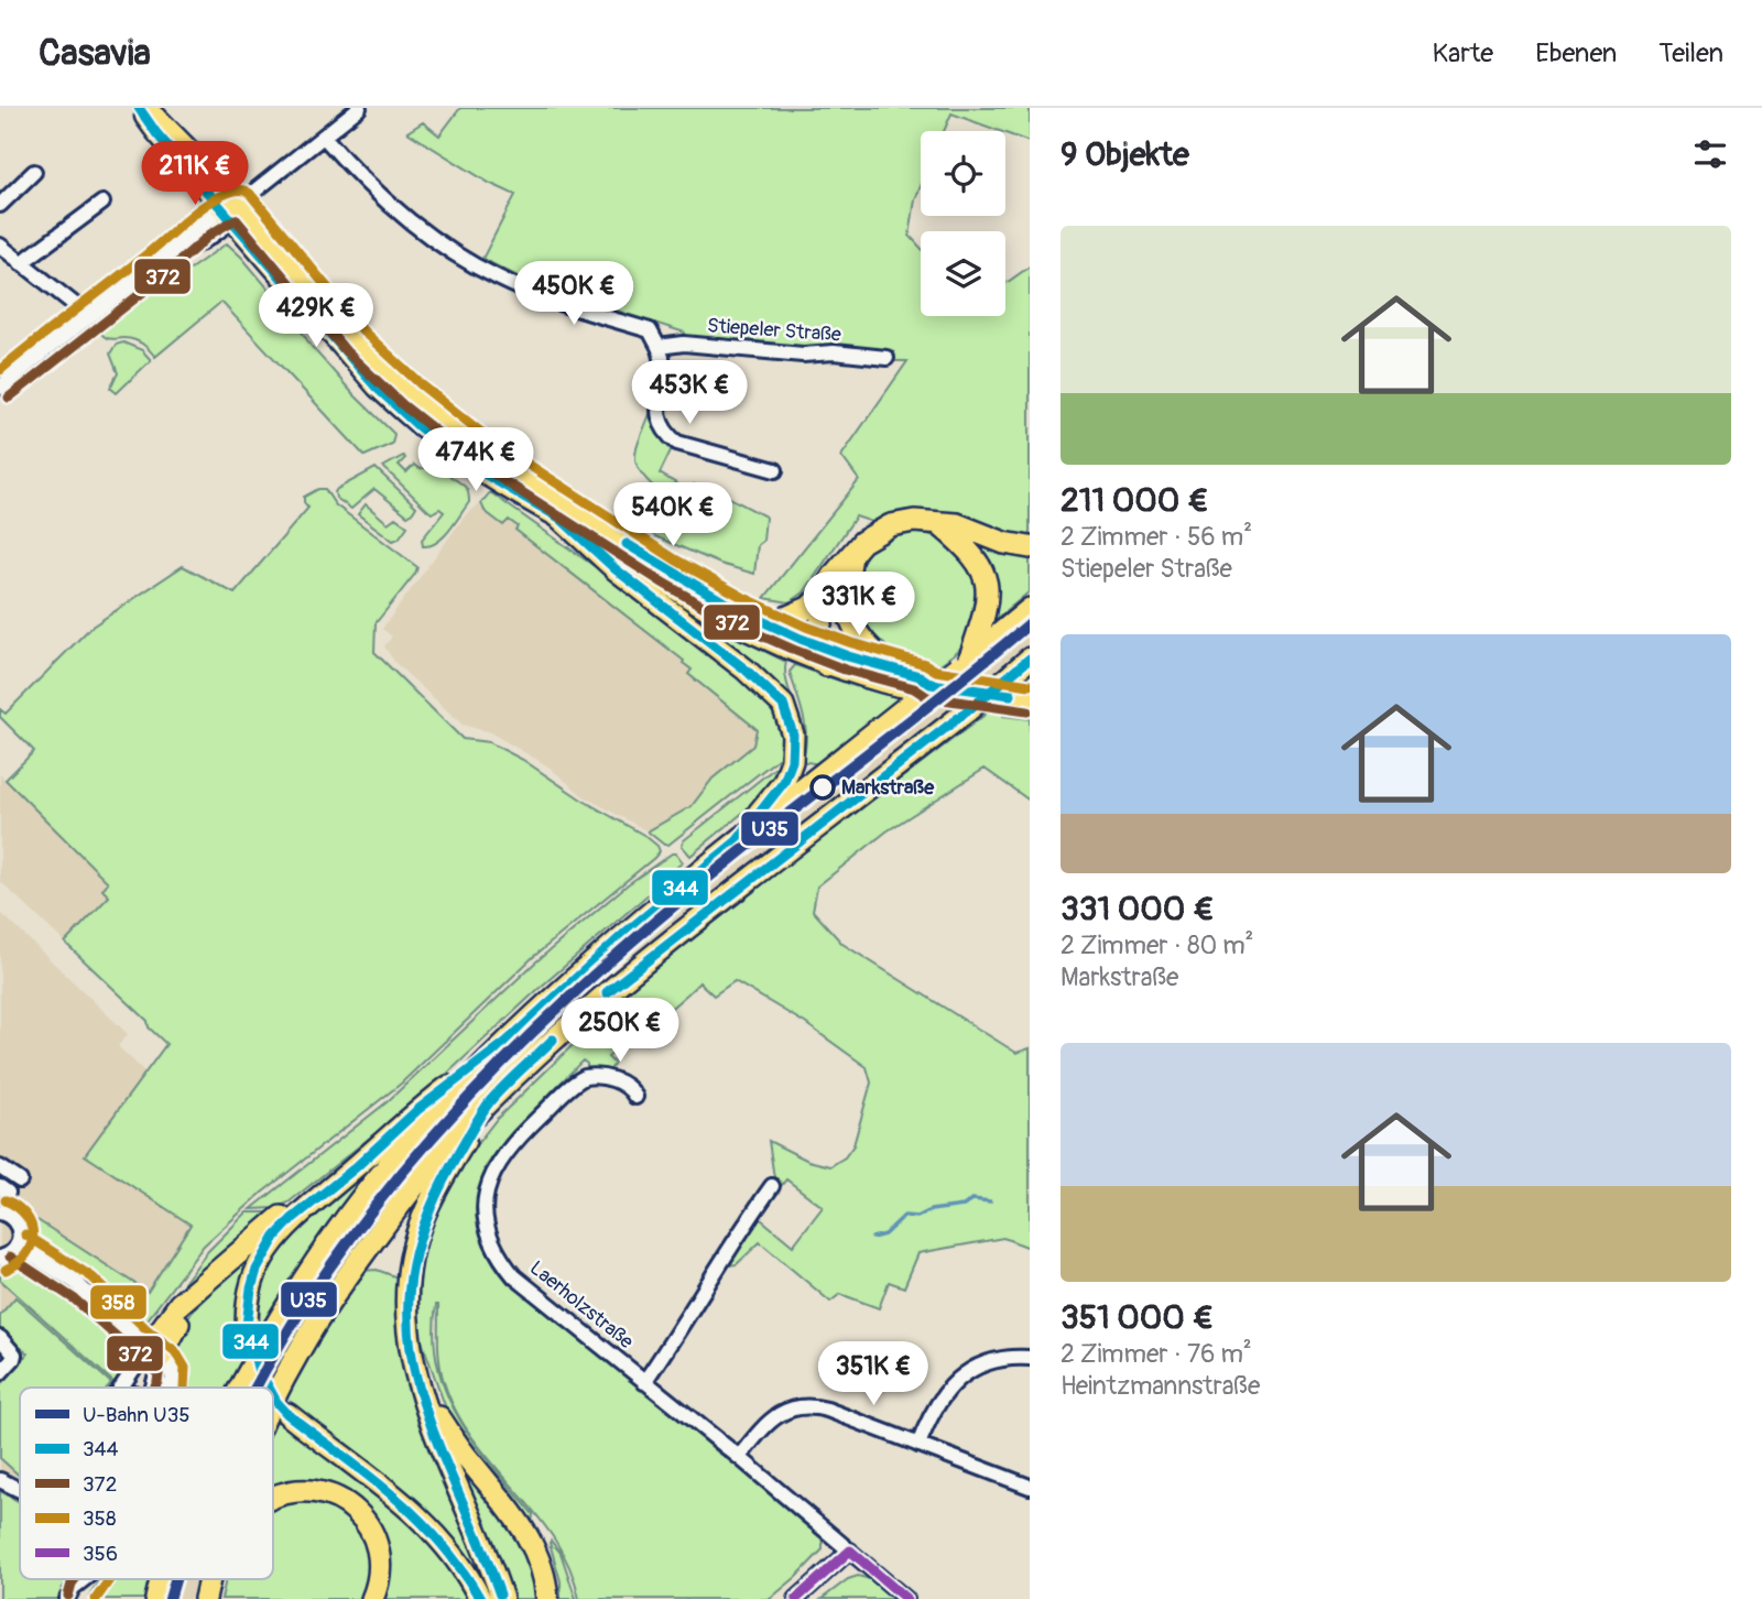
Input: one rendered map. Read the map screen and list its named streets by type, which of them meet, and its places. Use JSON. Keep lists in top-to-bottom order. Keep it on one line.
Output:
{"streets":{"street":["Stiepeler Straße","Laerholzstraße"]},"places":["Markstraße"],"lines":["transit line 344","transit line 358","transit line 372","metro line U35","transit line 356"],"legend":["U-Bahn U35","344","372","358","356"],"page":{"header":"Casavia","nav":["Karte","Ebenen","Teilen"],"heading":"9 Objekte","price":["211K €","450K €","429K €","453K €","474K €","540K €","331K €","250K €","351K €"],"list":[{"name":"211 000 €","note":"2 Zimmer · 56 m² · Stiepeler Straße"},{"name":"331 000 €","note":"2 Zimmer · 80 m² · Markstraße"},{"name":"351 000 €","note":"2 Zimmer · 76 m² · Heintzmannstraße"}]}}
